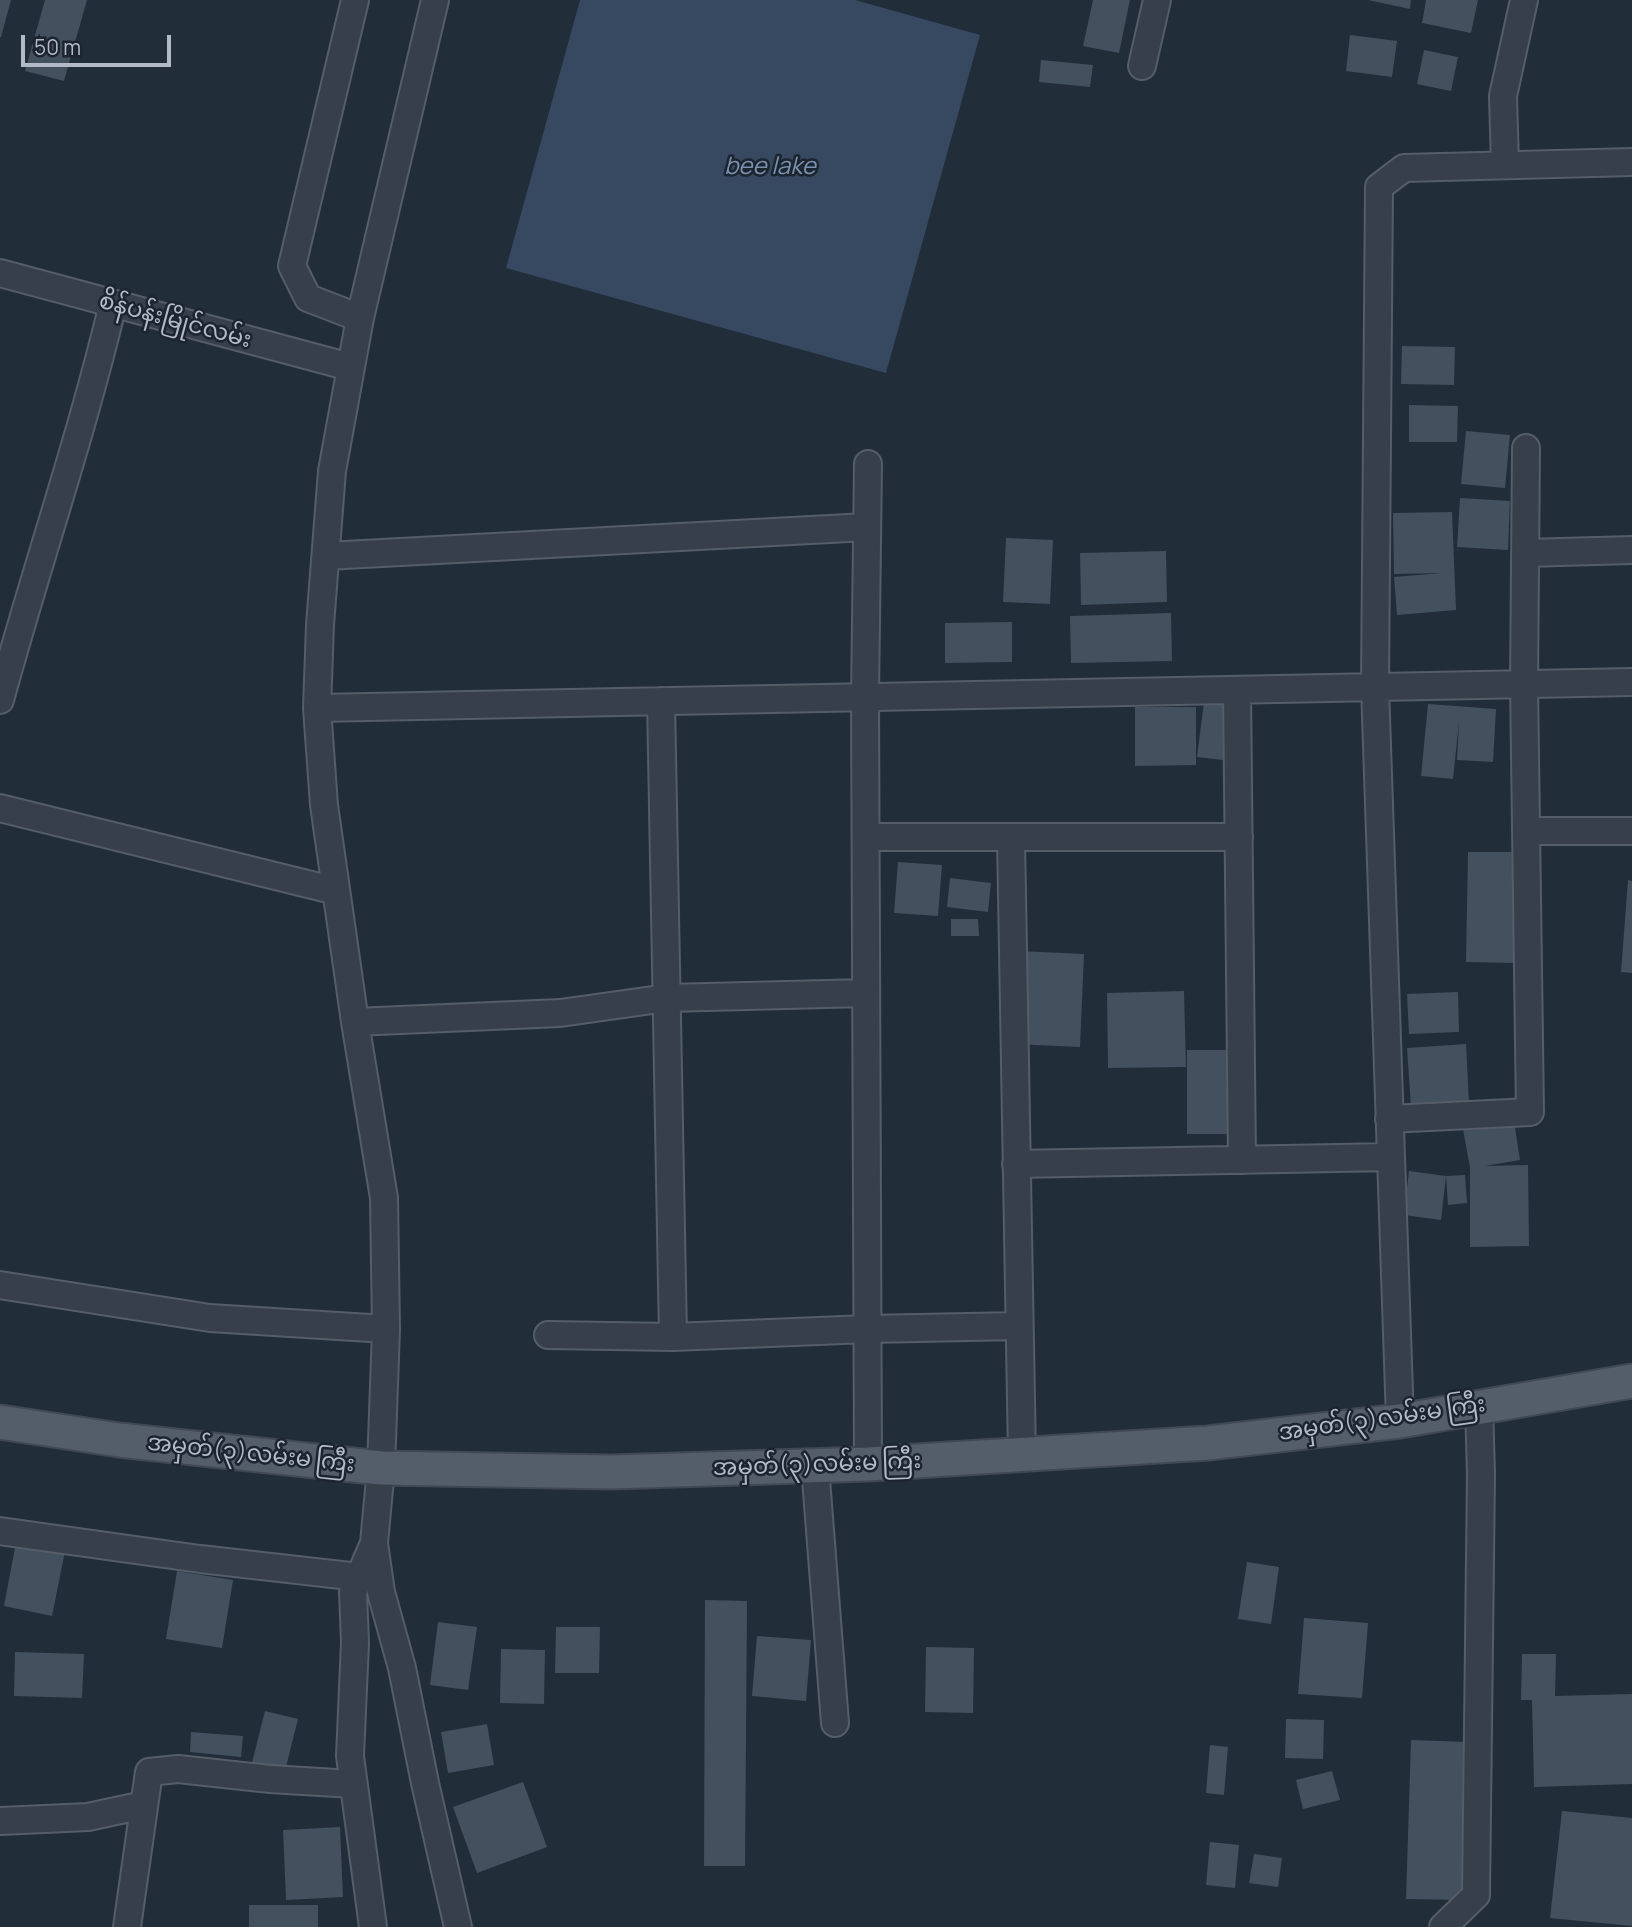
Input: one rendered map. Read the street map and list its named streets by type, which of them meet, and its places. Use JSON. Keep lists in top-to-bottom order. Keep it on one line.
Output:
{"streets":{"main road":["အမှတ်(၃)လမ်းမ ကြီး"],"street":["စိန်ပန်းမြိုင်လမ်း"]},"water":["bee lake"],"scale_bar":"50 m"}
